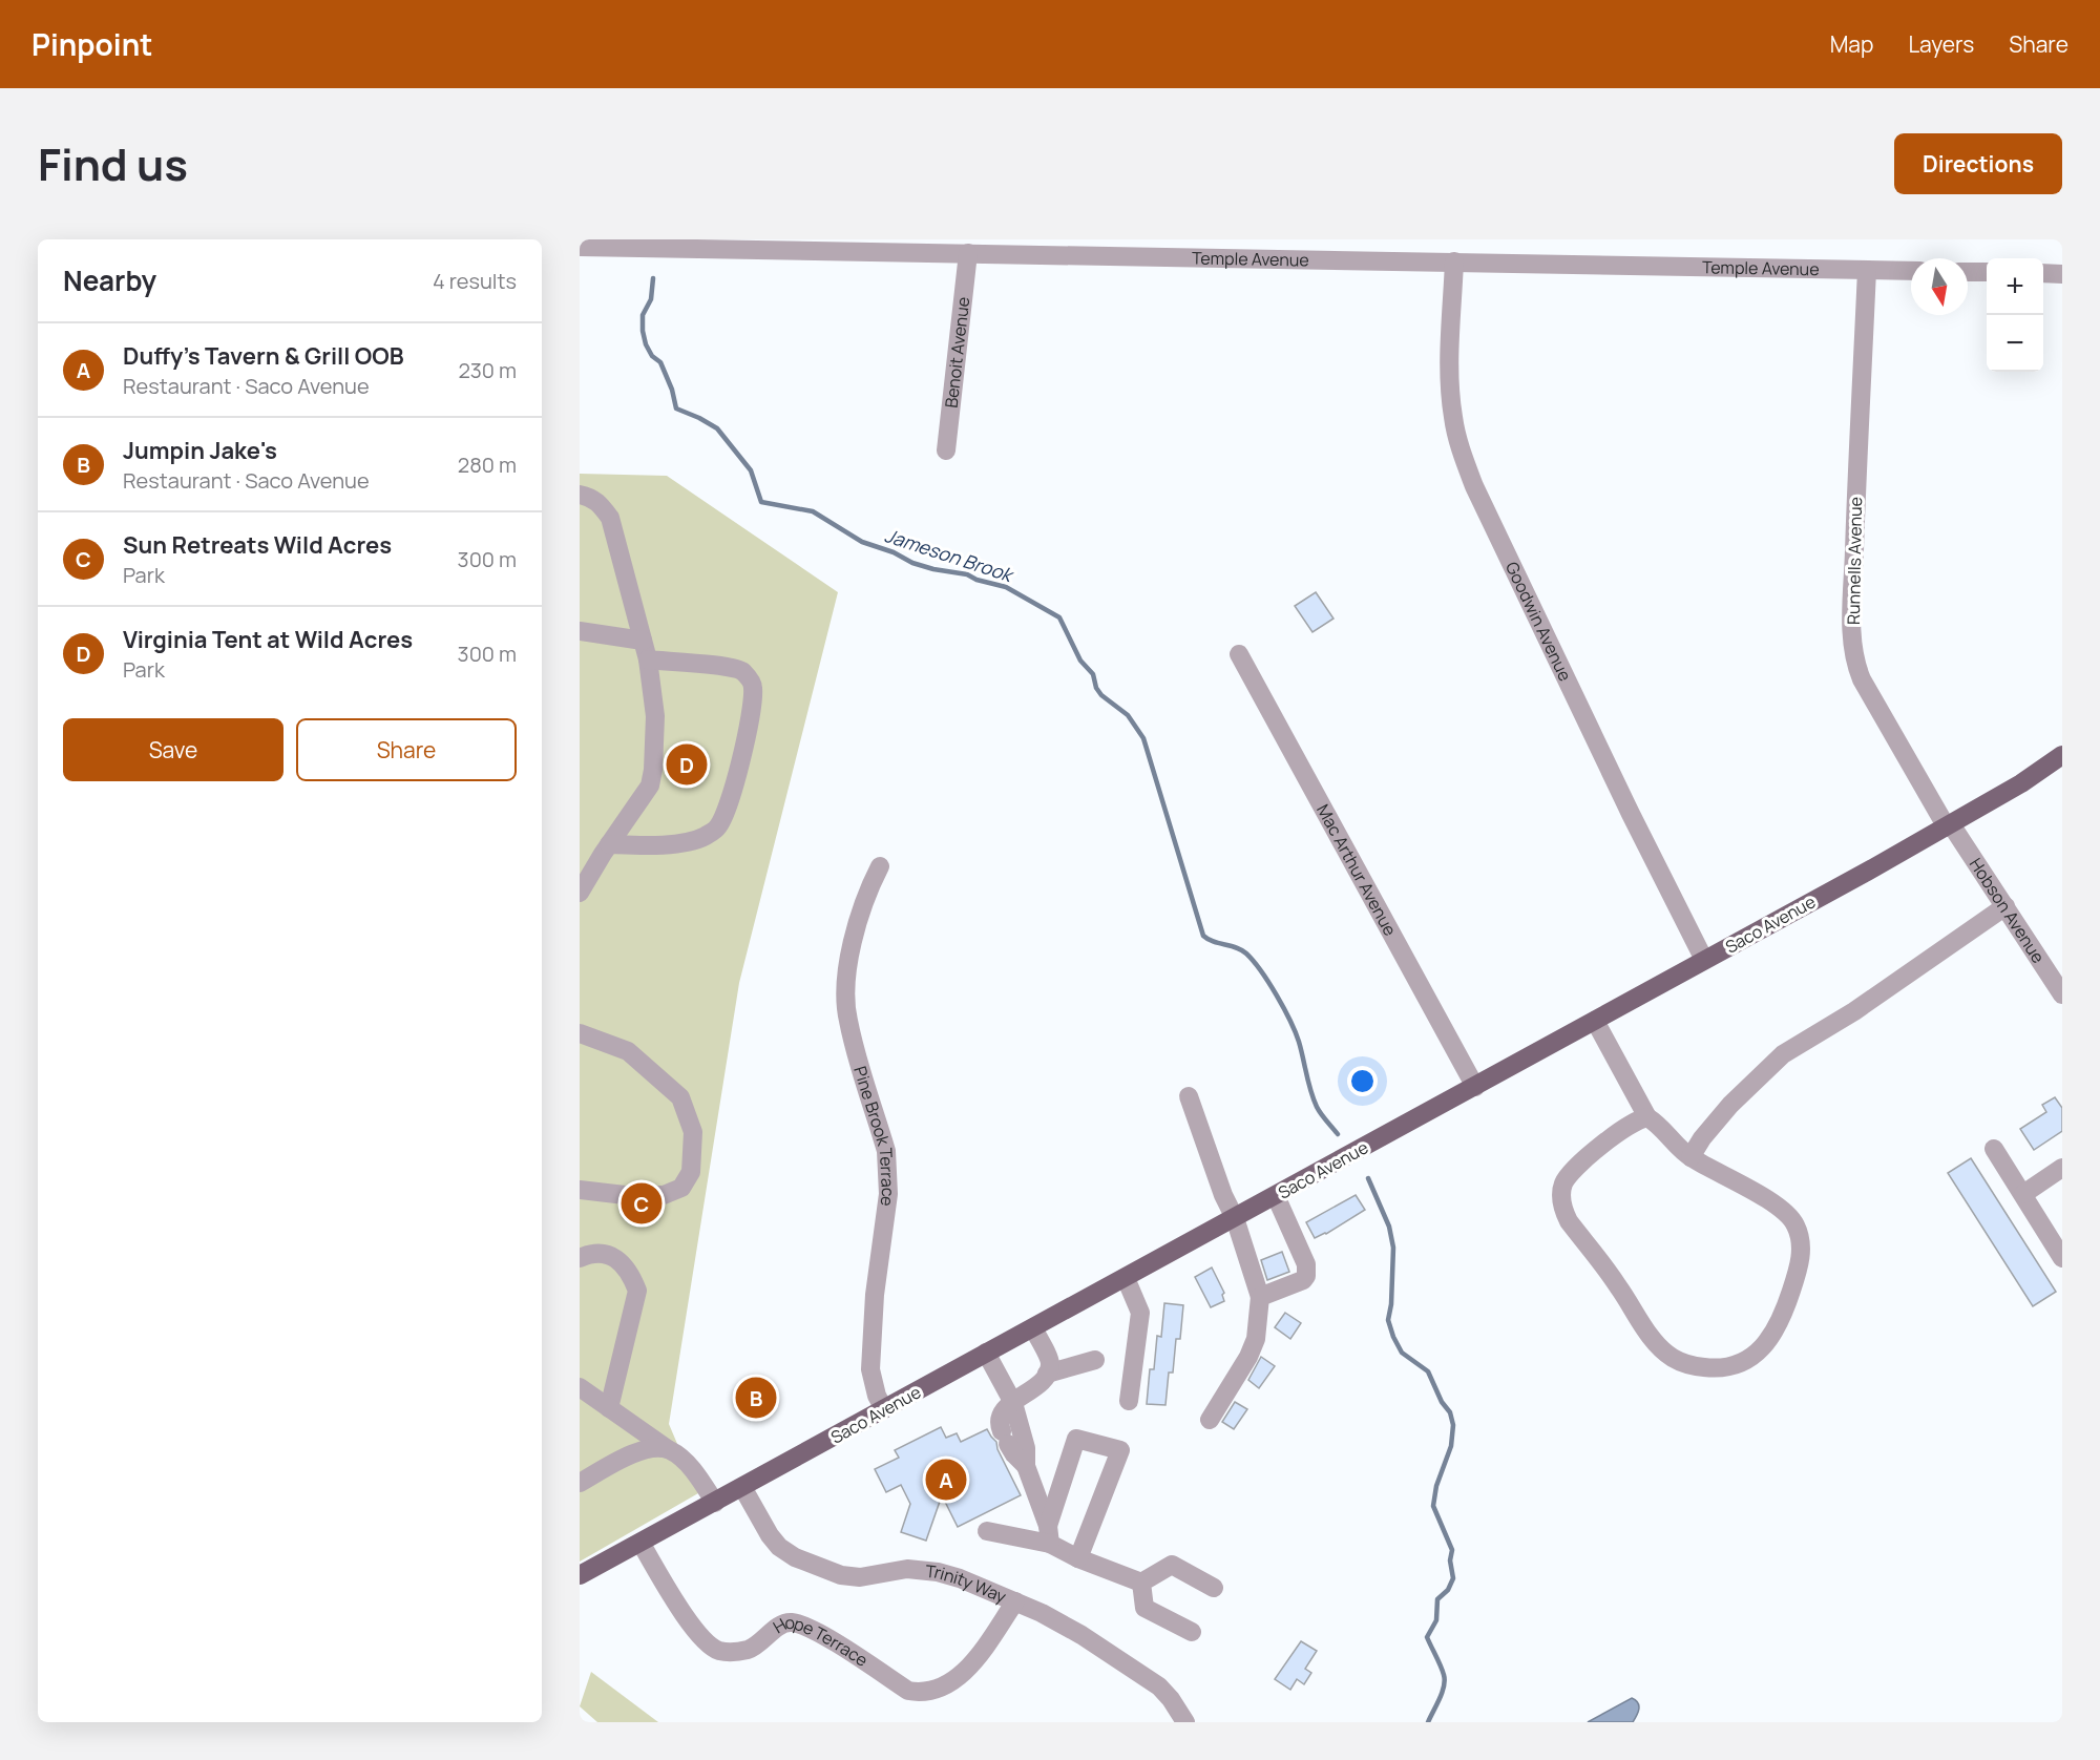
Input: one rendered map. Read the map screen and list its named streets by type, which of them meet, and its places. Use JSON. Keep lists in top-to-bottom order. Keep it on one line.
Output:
{"streets":{"main road":["Saco Avenue"],"street":["Temple Avenue","Benoit Avenue","Runnells Avenue","Goodwin Avenue","Mac Arthur Avenue","Hobson Avenue","Pine Brook Terrace","Trinity Way","Hope Terrace"]},"crossings":[["Temple Avenue","Benoit Avenue"],["Temple Avenue","Runnells Avenue"],["Temple Avenue","Goodwin Avenue"],["Runnells Avenue","Hobson Avenue"],["Runnells Avenue","Saco Avenue"],["Goodwin Avenue","Saco Avenue"],["Mac Arthur Avenue","Saco Avenue"],["Hobson Avenue","Saco Avenue"],["Saco Avenue","Pine Brook Terrace"],["Saco Avenue","Trinity Way"],["Saco Avenue","Hope Terrace"],["Trinity Way","Hope Terrace"]],"water":["Jameson Brook"],"north":"bottom","page":{"header":"Pinpoint","nav":["Map","Layers","Share"],"title":"Find us","buttons":["Directions",["Save","Share"]],"heading":["Nearby","4 results"],"map_buttons":["+","−"],"list":[{"mark":"A","name":"Duffy's Tavern & Grill OOB","note":"Restaurant · Saco Avenue","value":"230 m"},{"mark":"B","name":"Jumpin Jake's","note":"Restaurant · Saco Avenue","value":"280 m"},{"mark":"C","name":"Sun Retreats Wild Acres","note":"Park","value":"300 m"},{"mark":"D","name":"Virginia Tent at Wild Acres","note":"Park","value":"300 m"}],"pins":["D","C","B","A"]}}
